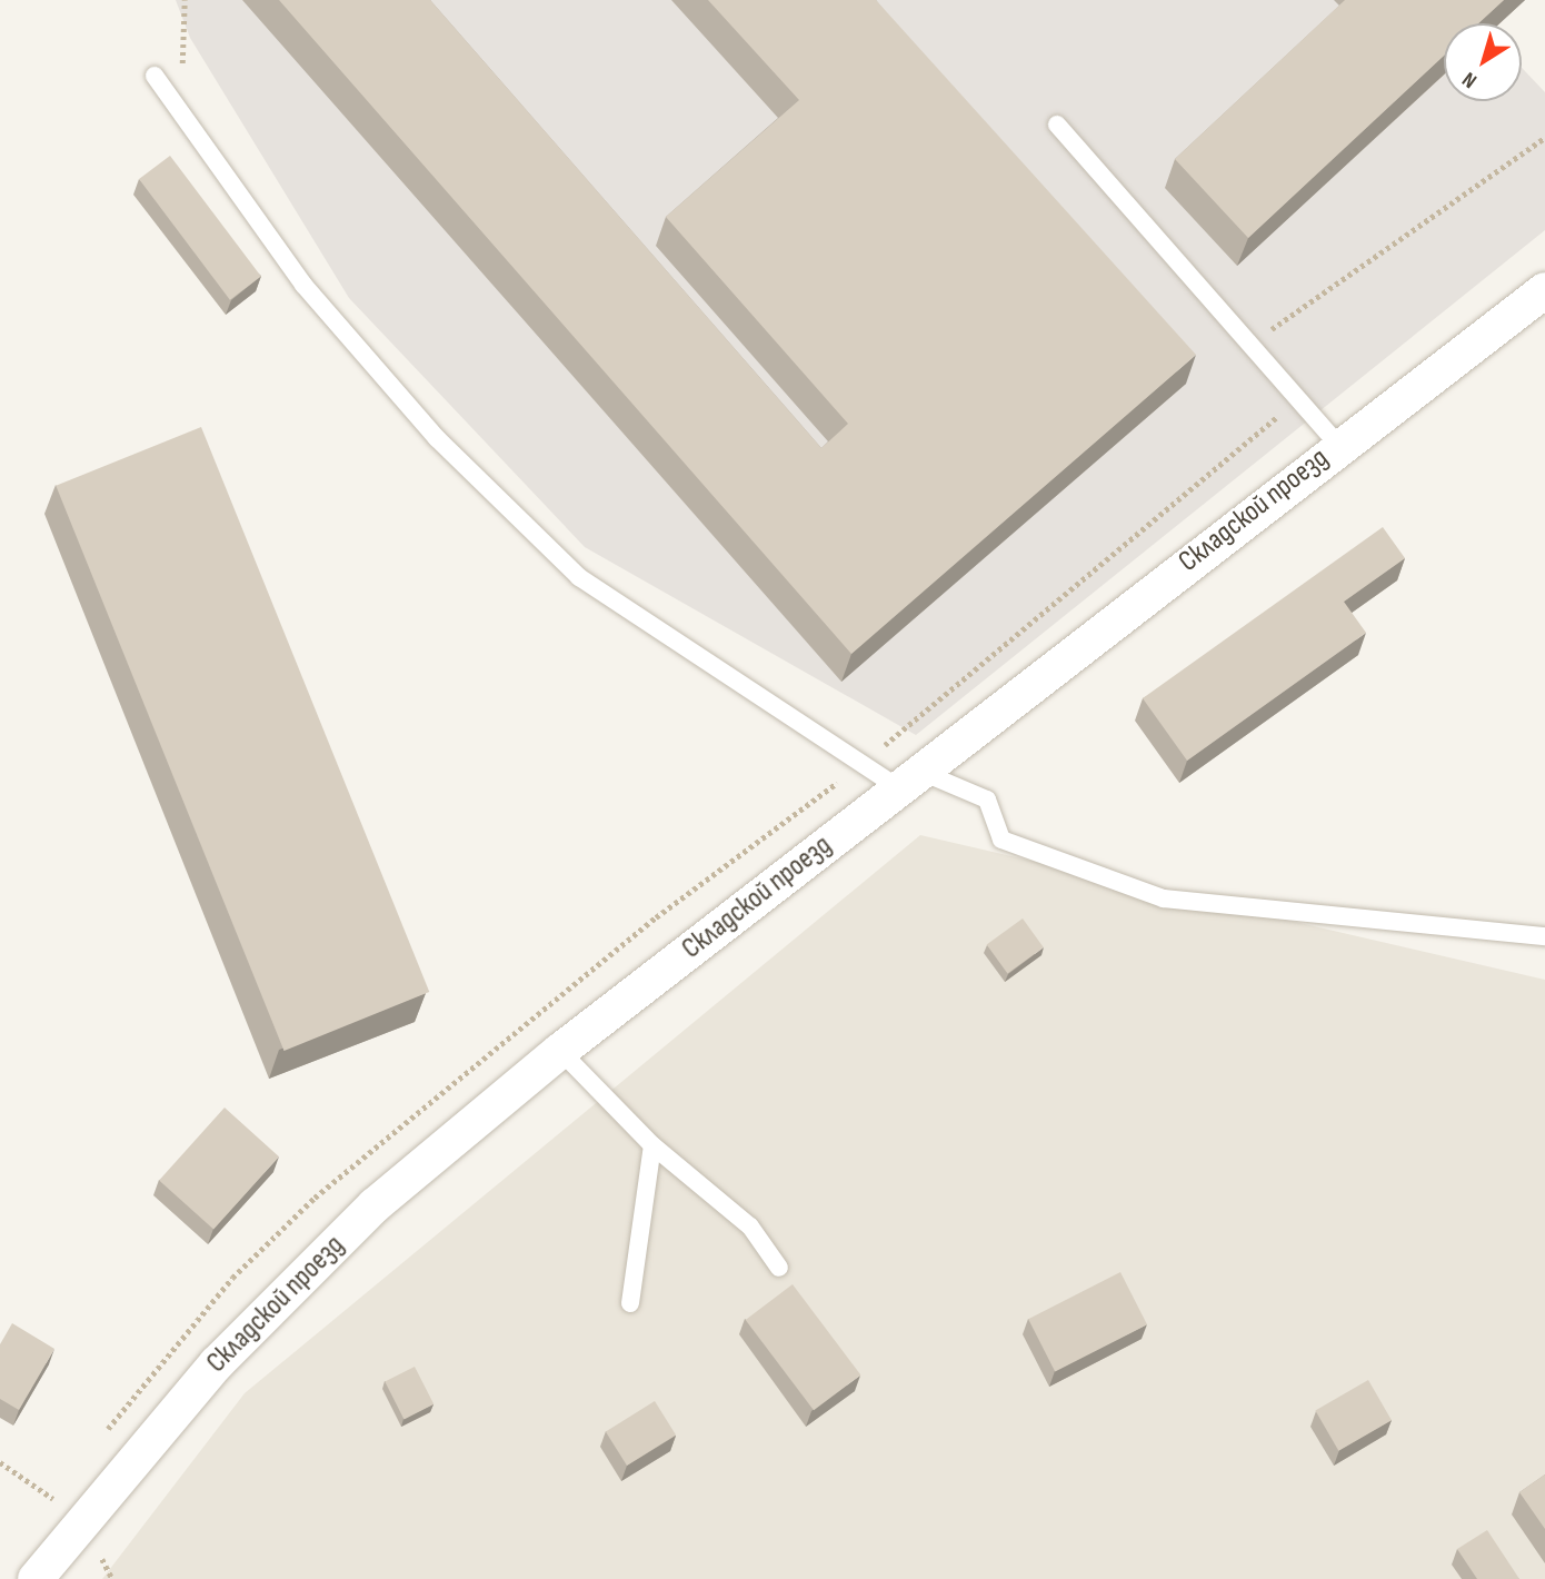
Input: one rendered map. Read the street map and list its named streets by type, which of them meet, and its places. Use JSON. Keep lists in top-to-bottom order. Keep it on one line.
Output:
{"streets":{"street":["Складской проезд"]},"north":"bottom left"}
